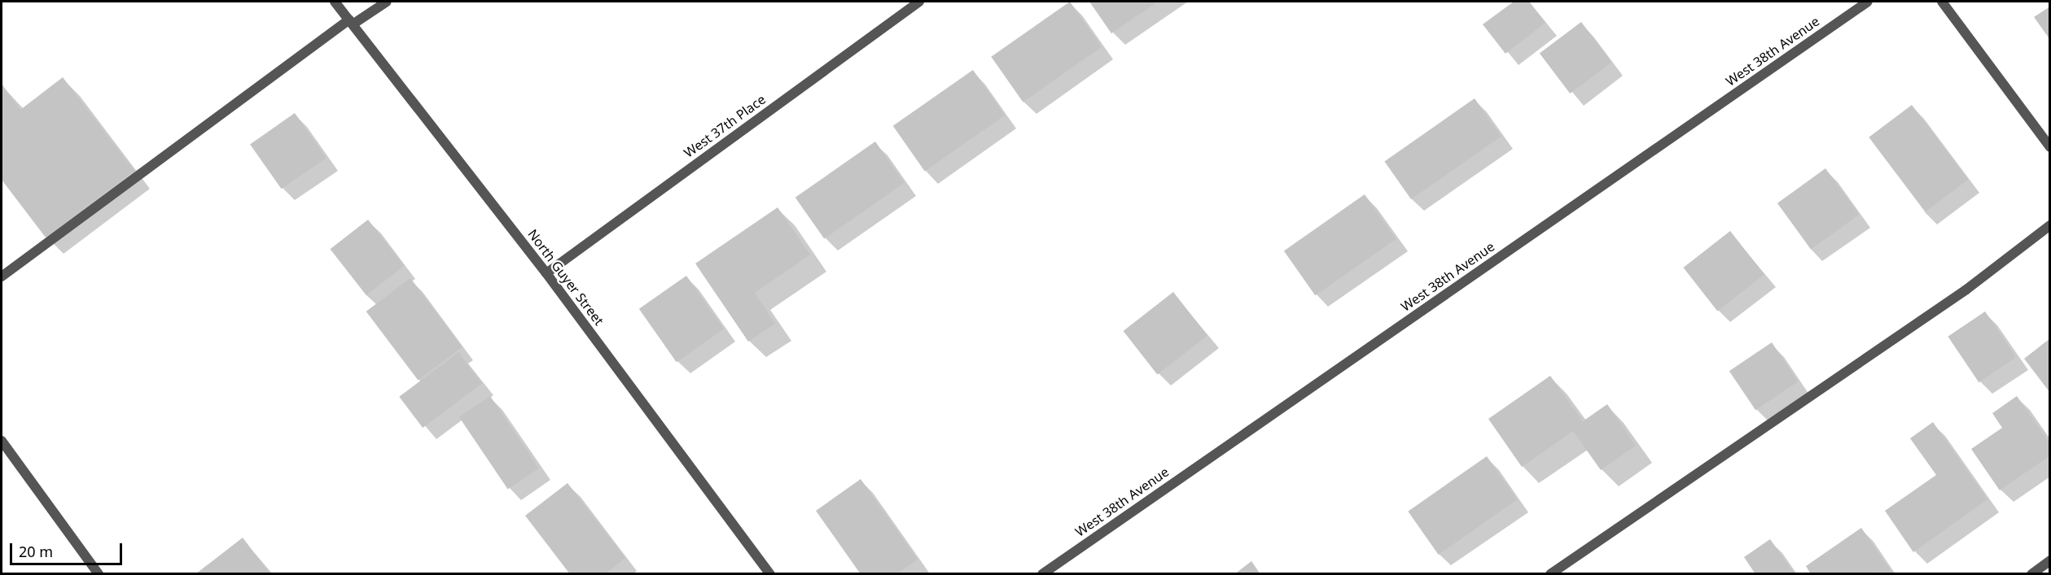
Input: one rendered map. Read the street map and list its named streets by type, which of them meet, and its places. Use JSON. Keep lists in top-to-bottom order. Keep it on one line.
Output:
{"streets":{"street":["West 38th Avenue","West 37th Place","North Guyer Street"]},"crossings":[["West 37th Place","North Guyer Street"]],"scale_bar":"20 m"}
